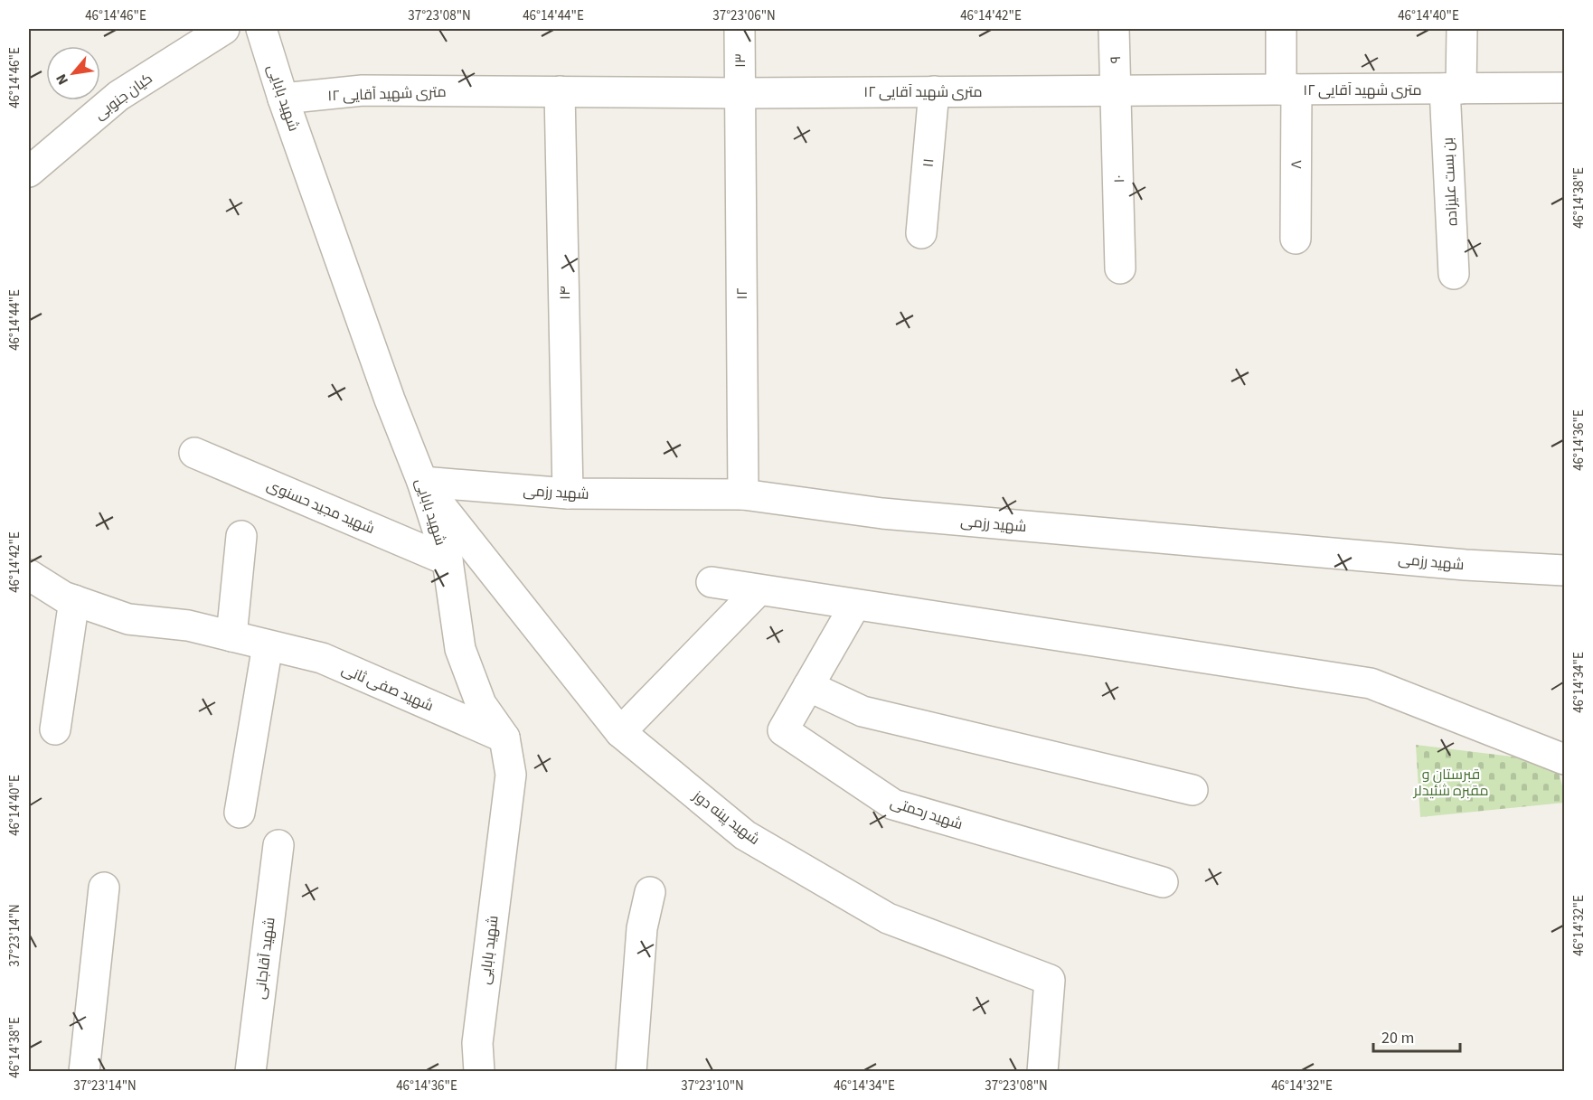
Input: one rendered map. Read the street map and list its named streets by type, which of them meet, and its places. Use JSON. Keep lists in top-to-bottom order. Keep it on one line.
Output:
{"streets":{"street":["۹","۱۳","۱۲ متری شهید آقایی","کیان جنوبی","شهید بابایی","۱۱","۸","۱۰","بن بست علیزاده","۱۴","۱۲","شهید رزمی","شهید مجید حسنوی","شهید صفی ثانی","شهید رحمتی","شهید پینه دوز","شهید آقاجانی"]},"crossings":[["۹","۱۲ متری شهید آقایی"],["۹","۱۰"],["۱۳","۱۲ متری شهید آقایی"],["۱۳","۱۲"],["۱۲ متری شهید آقایی","شهید بابایی"],["۱۲ متری شهید آقایی","۱۱"],["۱۲ متری شهید آقایی","۸"],["۱۲ متری شهید آقایی","۱۰"],["۱۲ متری شهید آقایی","بن بست علیزاده"],["۱۲ متری شهید آقایی","۱۴"],["۱۲ متری شهید آقایی","۱۲"],["شهید بابایی","شهید رزمی"],["شهید بابایی","شهید مجید حسنوی"],["شهید بابایی","شهید صفی ثانی"],["شهید بابایی","شهید پینه دوز"],["۱۴","شهید رزمی"],["۱۲","شهید رزمی"],["شهید رزمی","شهید پینه دوز"]],"parks":["قبرستان و مقبره شئیدلر"],"scale_bar":"20 m","north":"bottom left","coordinates":["46°14'46\"E","37°23'08\"N","46°14'44\"E","37°23'06\"N","46°14'42\"E","46°14'40\"E","46°14'38\"E","46°14'36\"E","46°14'34\"E","46°14'32\"E","37°23'14\"N","37°23'10\"N"]}
